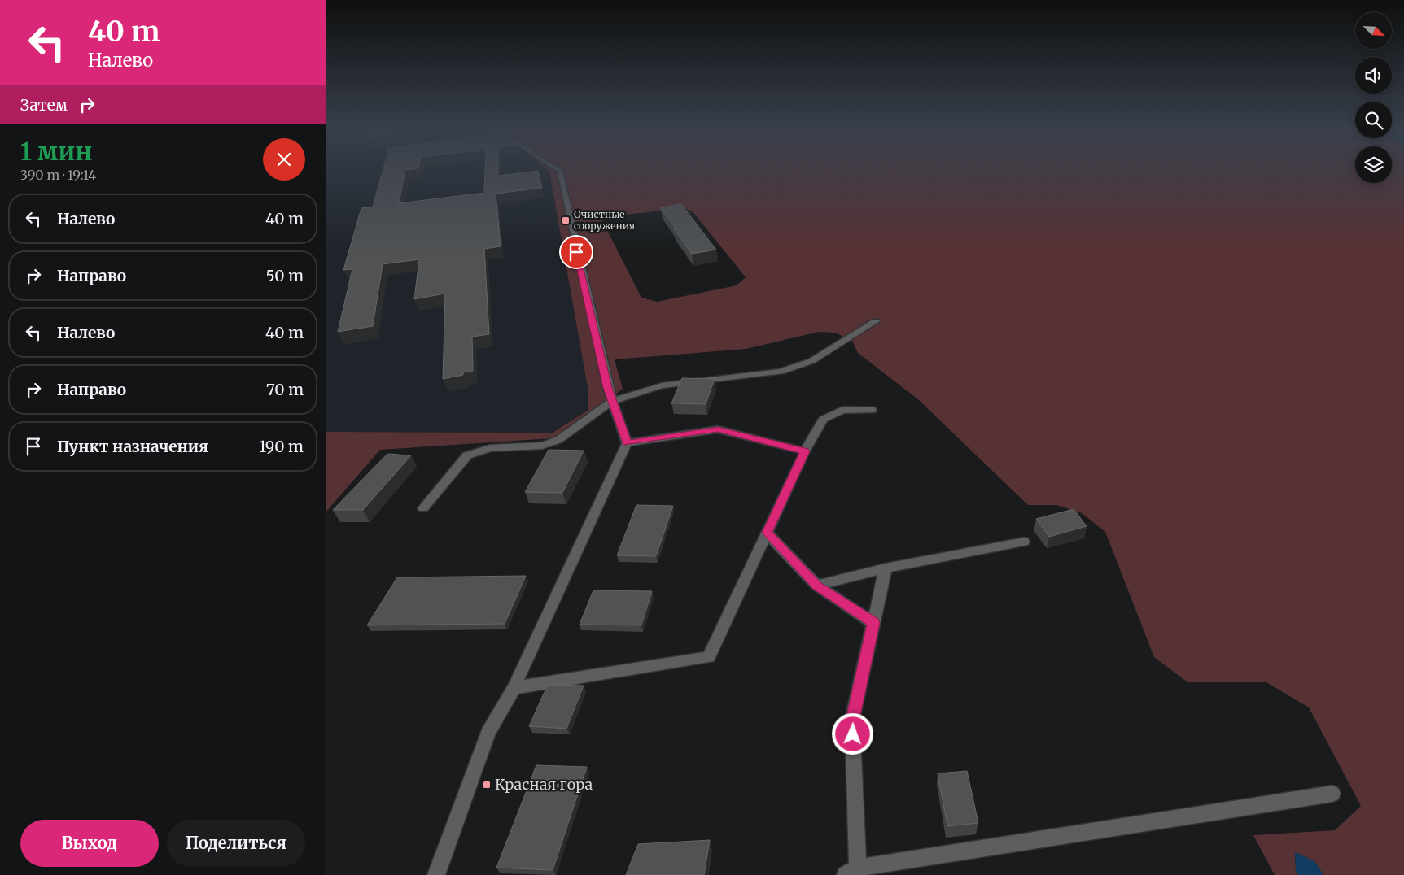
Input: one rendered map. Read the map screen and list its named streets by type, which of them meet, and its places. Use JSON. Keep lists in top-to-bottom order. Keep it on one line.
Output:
{"places":{"transit":["Очистные сооружения","Красная гора"]},"north":"bottom right","page":{"turn":["40 m","Налево"],"then":"Затем","heading":["1 мин","390 m · 19:14"],"list":[{"name":"Налево","value":"40 m"},{"name":"Направо","value":"50 m"},{"name":"Налево","value":"40 m"},{"name":"Направо","value":"70 m"},{"name":"Пункт назначения","value":"190 m"}],"buttons":["Выход","Поделиться"]}}
